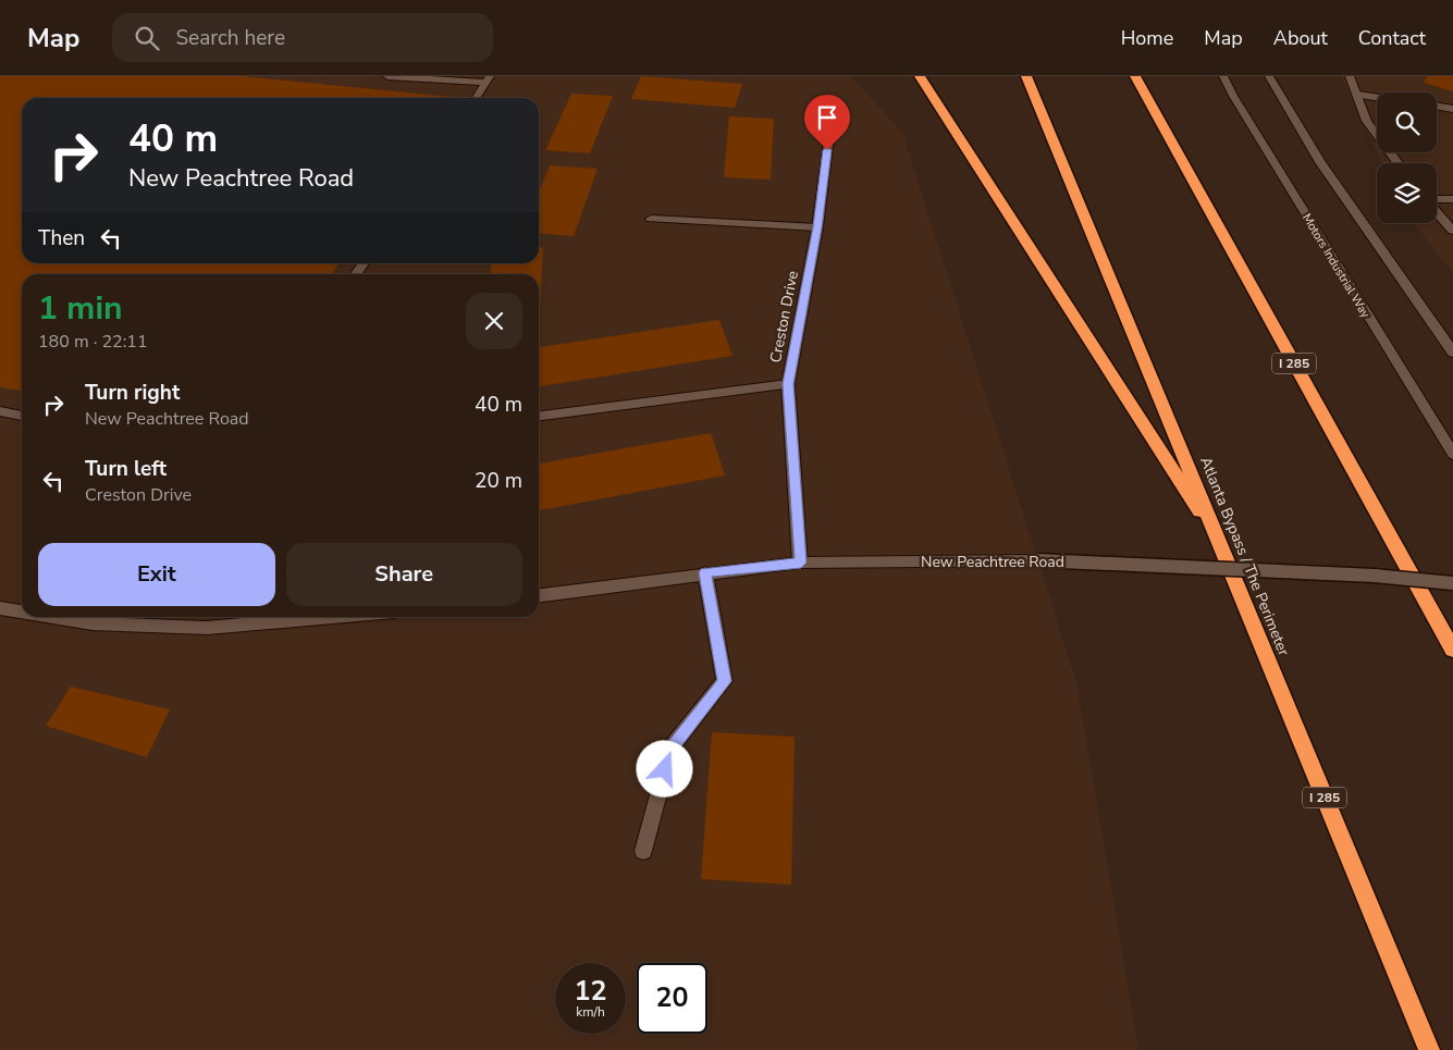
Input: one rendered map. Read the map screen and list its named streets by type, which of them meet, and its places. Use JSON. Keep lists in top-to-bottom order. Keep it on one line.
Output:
{"streets":{"highway":["I 285","Atlanta Bypass / The Perimeter"],"street":["Motors Industrial Way","Creston Drive","New Peachtree Road"]},"crossings":[["Creston Drive","New Peachtree Road"]],"page":{"header":"Map","search":"Search here","nav":["Home","Map","About","Contact"],"turn":["40 m","New Peachtree Road"],"then":"Then","heading":["1 min","180 m · 22:11"],"list":[{"name":"Turn right","note":"New Peachtree Road","value":"40 m"},{"name":"Turn left","note":"Creston Drive","value":"20 m"}],"buttons":["Exit","Share"],"speed":"12 km/h","limit":"20"}}
